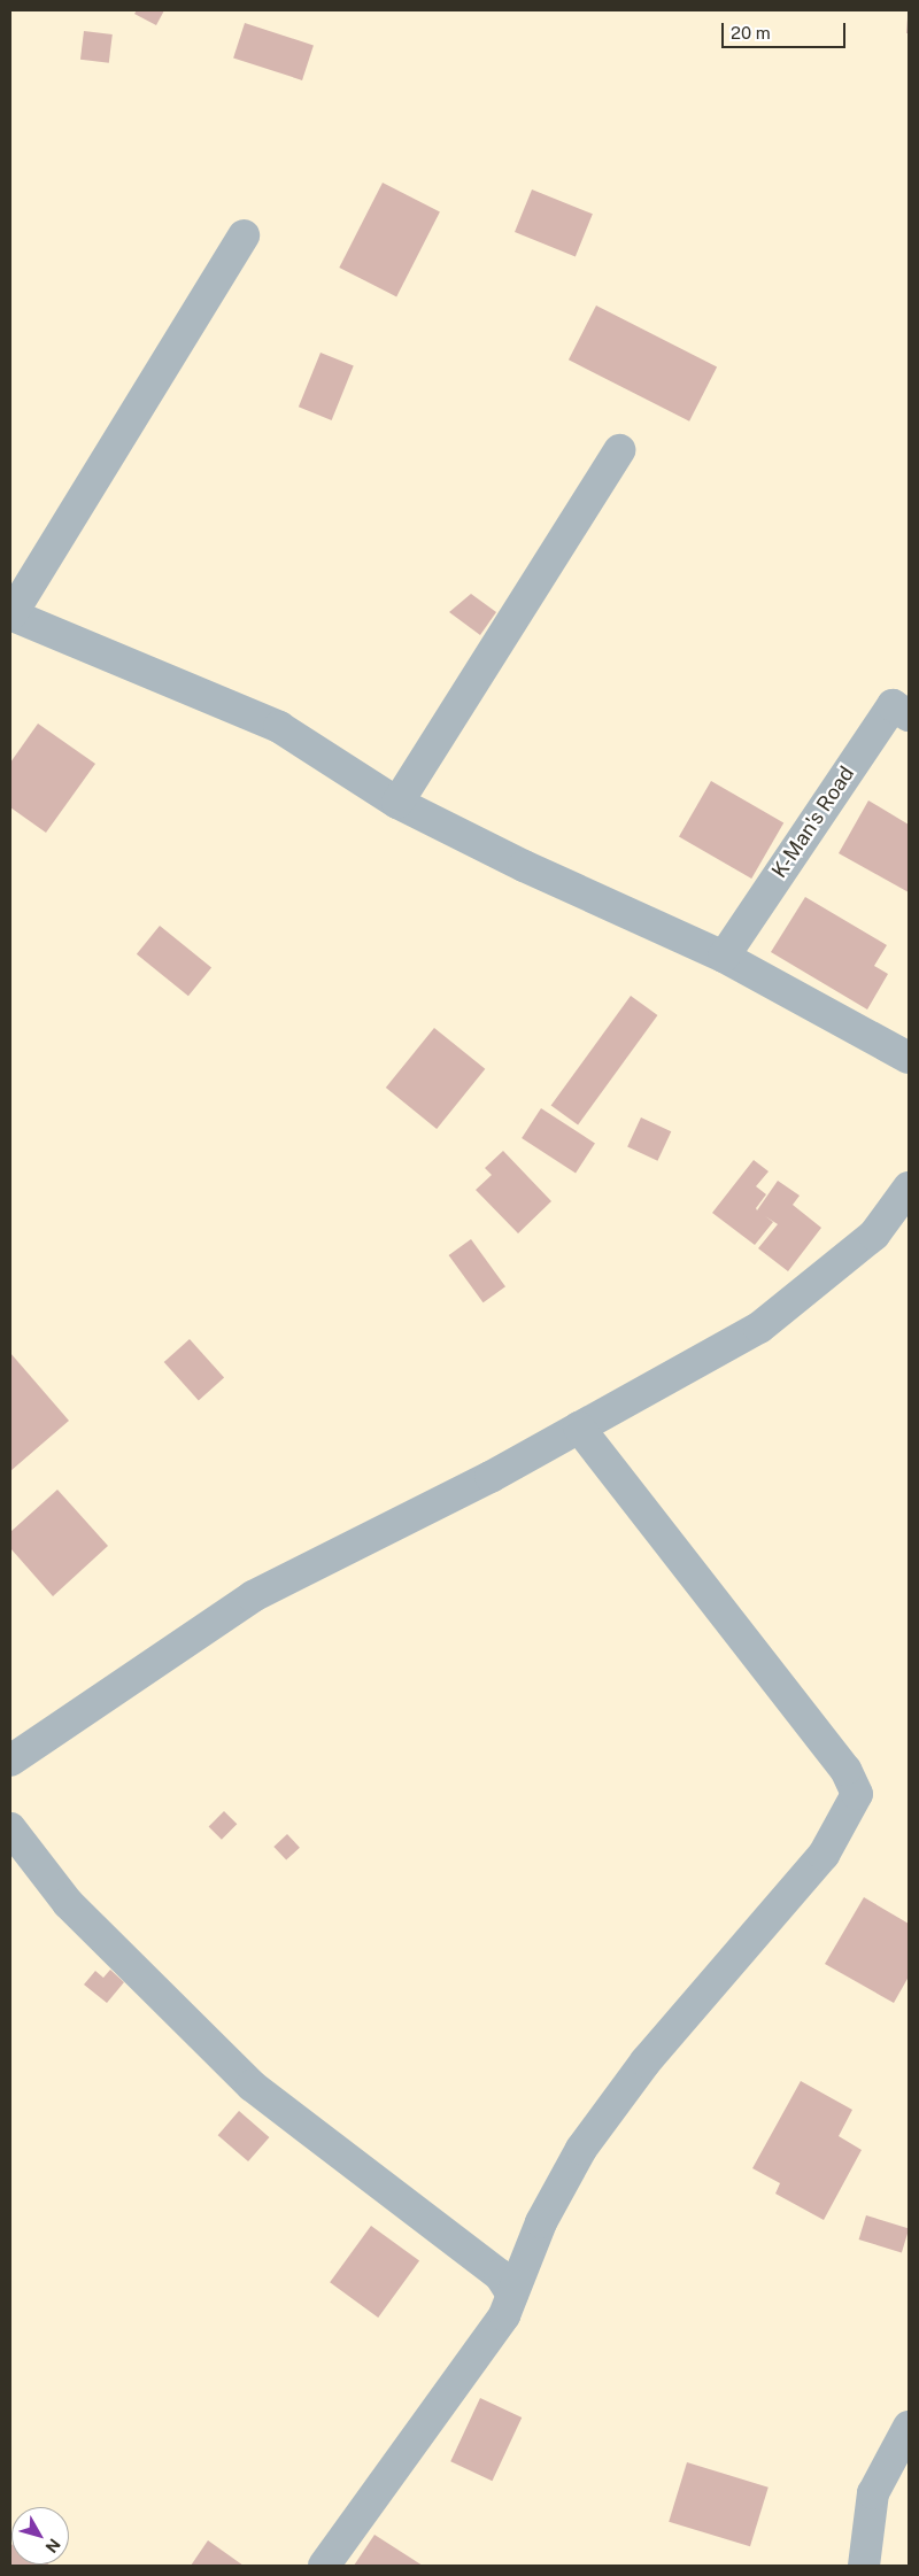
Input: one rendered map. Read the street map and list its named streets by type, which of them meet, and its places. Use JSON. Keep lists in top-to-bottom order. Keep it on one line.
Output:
{"streets":{"street":["K-Man's Road"]},"scale_bar":"20 m","north":"bottom right"}
